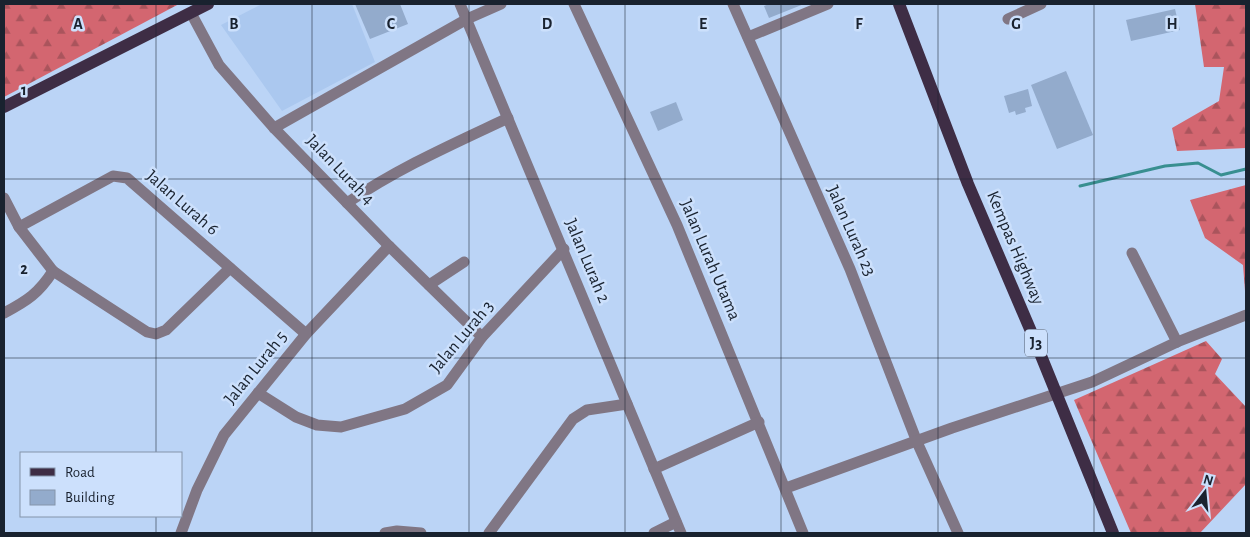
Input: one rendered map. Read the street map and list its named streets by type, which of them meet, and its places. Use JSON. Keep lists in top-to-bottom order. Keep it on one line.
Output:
{"streets":{"main road":["Kempas Highway","J3"],"street":["Jalan Lurah 4","Jalan Lurah 6","Jalan Lurah 23","Jalan Lurah Utama","Jalan Lurah 2","Jalan Lurah 3","Jalan Lurah 5"]},"crossings":[["Jalan Lurah 4","Jalan Lurah 3"],["Jalan Lurah 4","Jalan Lurah 5"],["Jalan Lurah 6","Jalan Lurah 5"],["Jalan Lurah 2","Jalan Lurah 3"],["Jalan Lurah 3","Jalan Lurah 5"]],"legend":["Road","Building"],"north":"top","grid":{"columns":["A","B","C","D","E","F","G","H"],"rows":["1","2"]}}
